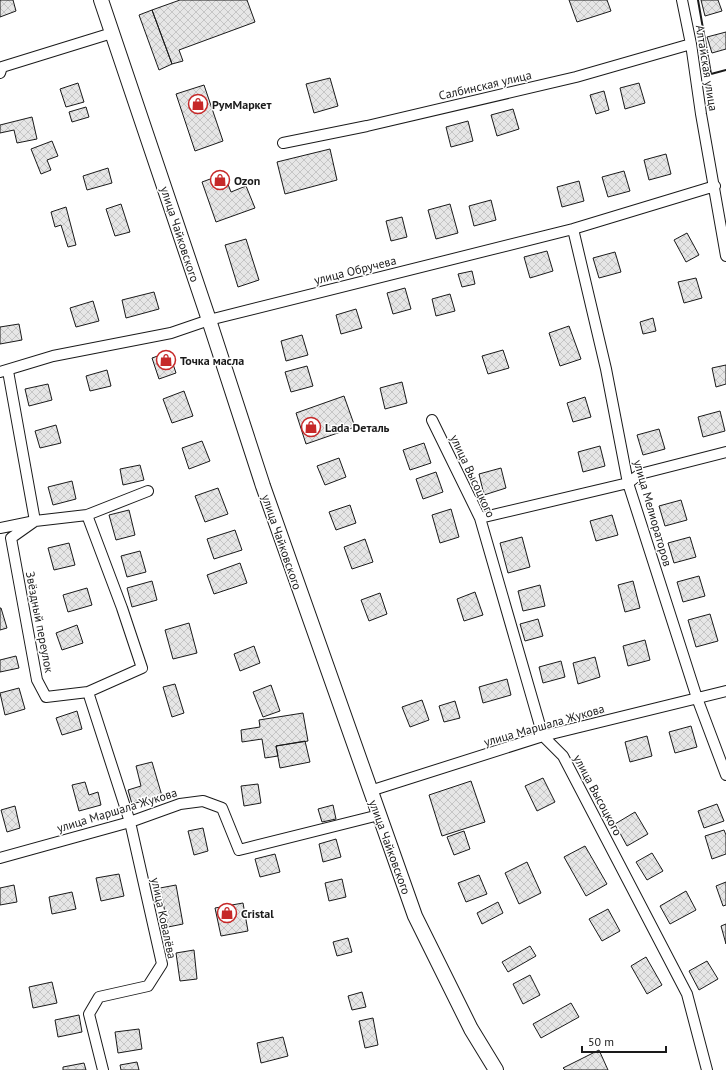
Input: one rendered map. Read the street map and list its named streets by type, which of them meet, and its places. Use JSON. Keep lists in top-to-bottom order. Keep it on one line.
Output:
{"streets":{"main road":["улица Чайковского"],"street":["Алтайская улица","Салбинская улица","улица Обручева","улица Высоцкого","улица Мелиораторов","Звёздный переулок","улица Маршала Жукова","улица Ковалёва"]},"crossings":[["Алтайская улица","Салбинская улица"],["Алтайская улица","улица Обручева"],["улица Чайковского","улица Обручева"],["улица Чайковского","улица Маршала Жукова"],["улица Обручева","улица Мелиораторов"],["улица Высоцкого","улица Маршала Жукова"],["улица Мелиораторов","улица Маршала Жукова"],["улица Маршала Жукова","улица Ковалёва"]],"places":{"shop":["РумМаркет","Ozon","Точка масла","Lada Dеталь","Cristal"]},"scale_bar":"50 m"}
